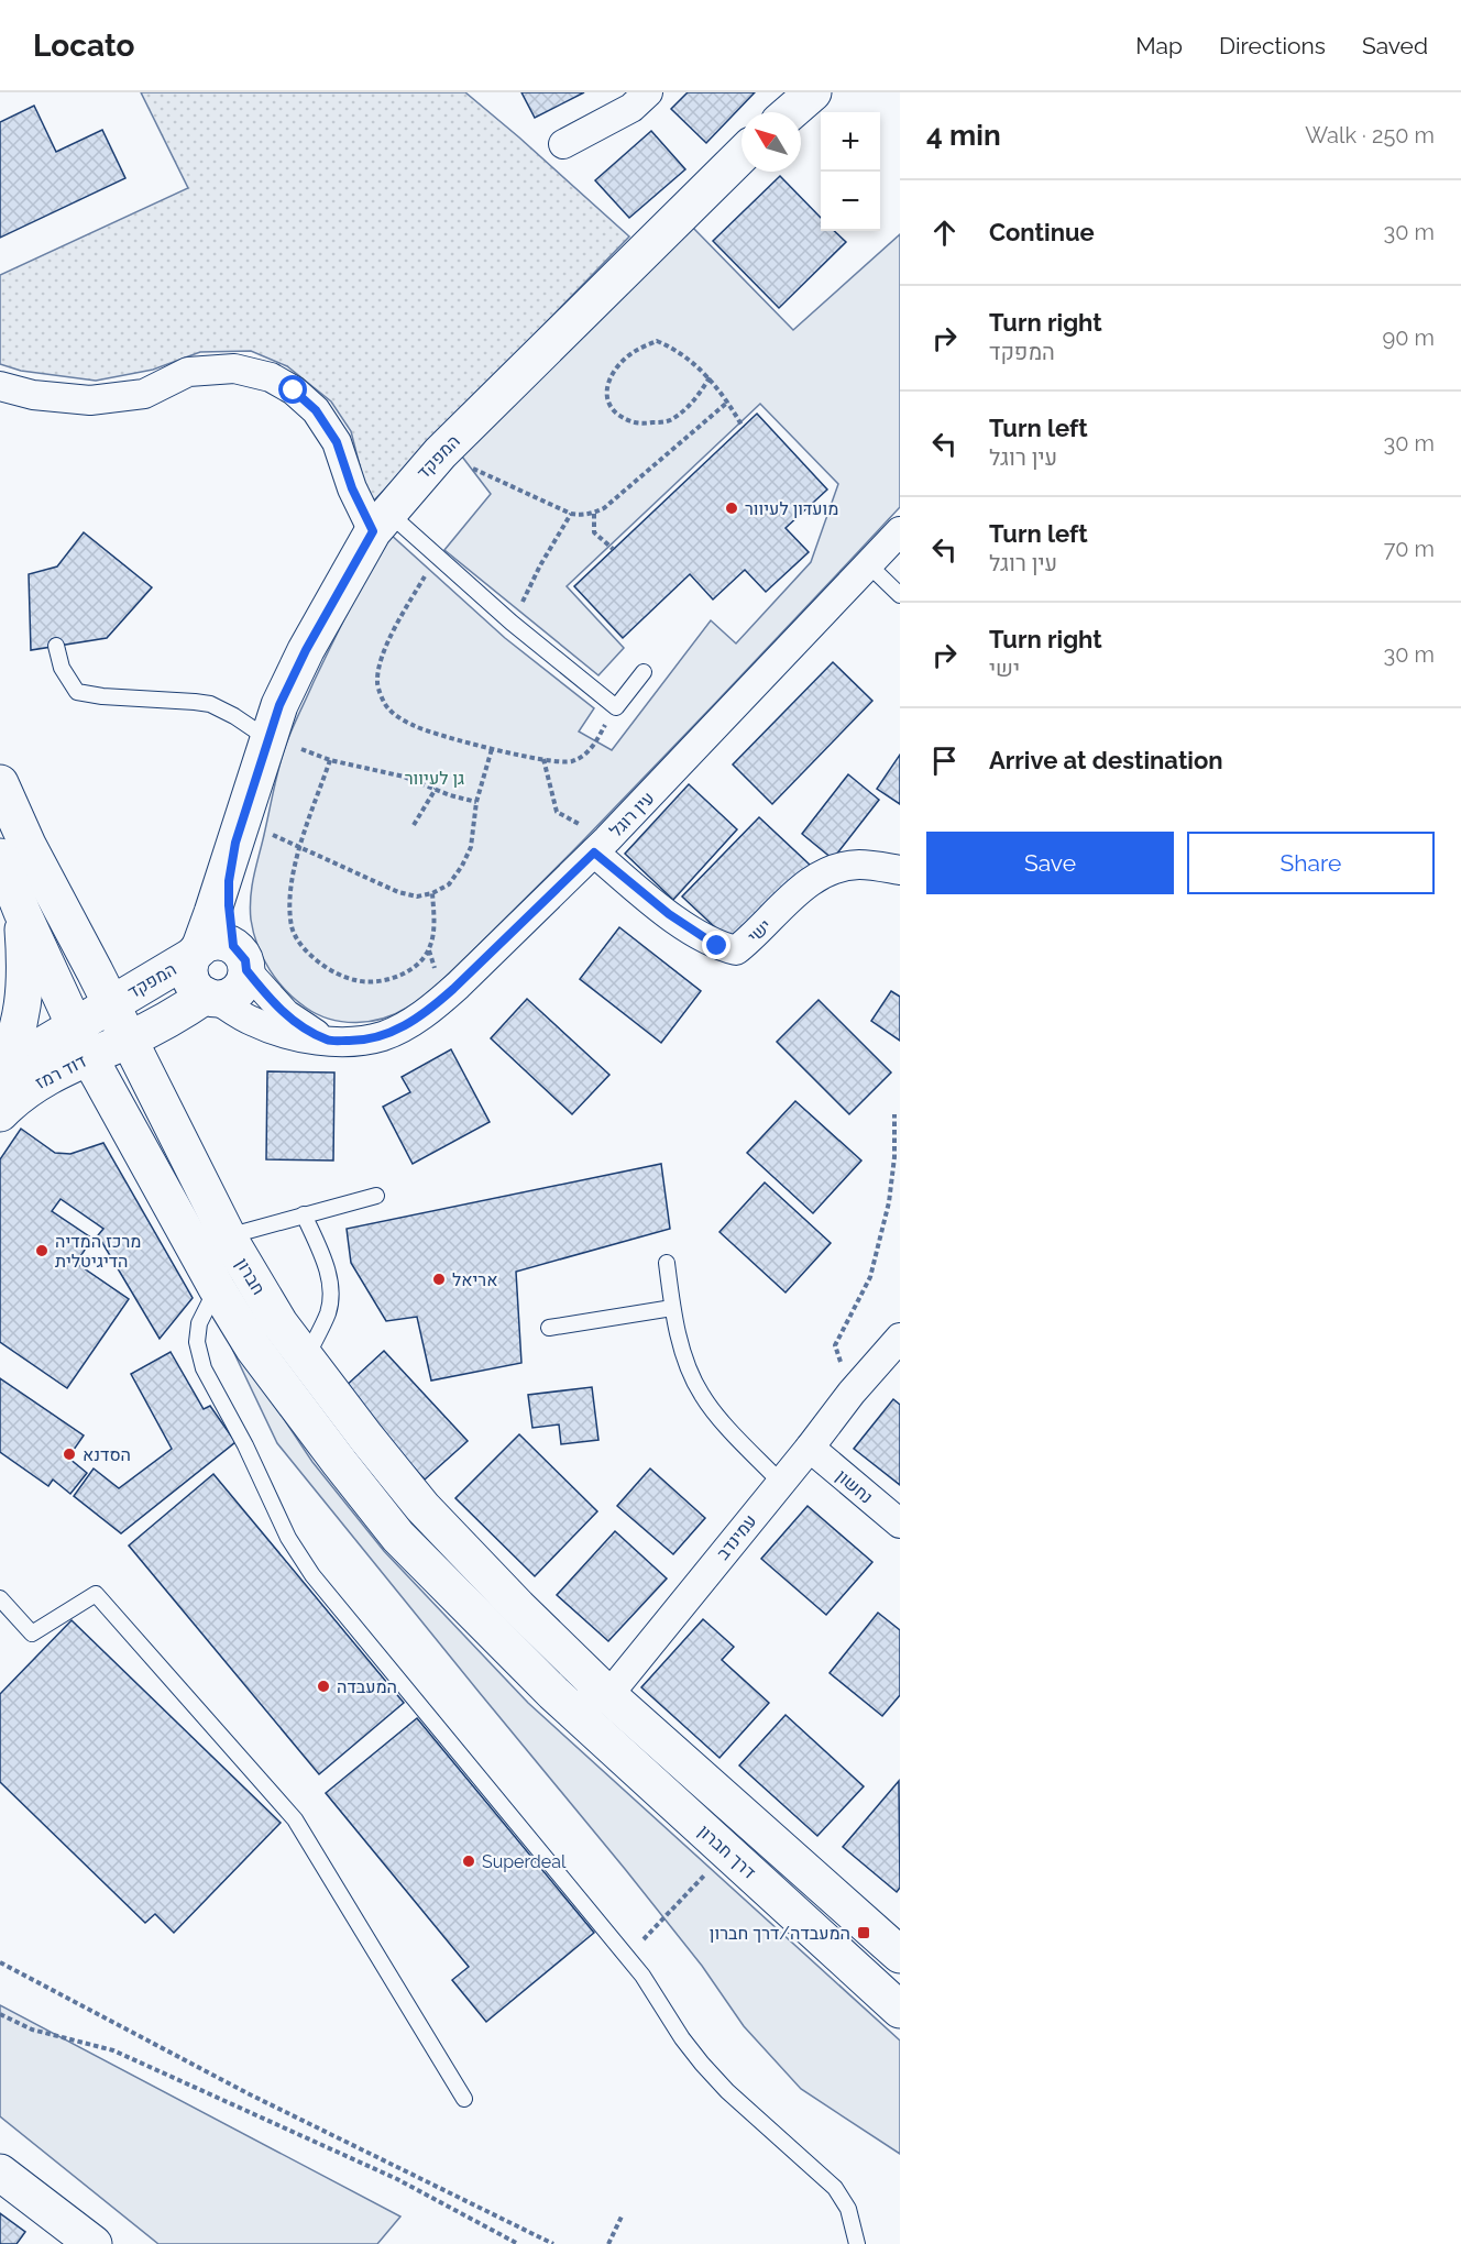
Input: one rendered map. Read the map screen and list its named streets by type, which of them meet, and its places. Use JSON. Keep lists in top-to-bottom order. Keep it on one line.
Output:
{"streets":{"main road":["המפקד","דוד רמז","חברון","דרך חברון"],"street":["עין רוגל","ישי","נחשון","עמינדב"]},"crossings":[["המפקד","דוד רמז"],["המפקד","חברון"],["עין רוגל","ישי"],["דוד רמז","חברון"],["חברון","עמינדב"],["חברון","דרך חברון"],["נחשון","עמינדב"],["עמינדב","דרך חברון"]],"parks":["גן לעיוור"],"places":{"other":["מועדון לעיוור","מרכז המדיה הדיגיטלית","אריאל","הסדנא","המעבדה","Superdeal"],"transit":["המעבדה/דרך חברון"]},"north":"top left","page":{"header":"Locato","nav":["Map","Directions","Saved"],"heading":["4 min","Walk · 250 m"],"map_buttons":["+","−"],"list":[["Continue","30 m"],["Turn right","המפקד","90 m"],["Turn left","עין רוגל","30 m"],["Turn left","עין רוגל","70 m"],["Turn right","ישי","30 m"],"Arrive at destination"],"buttons":["Save","Share"]}}
